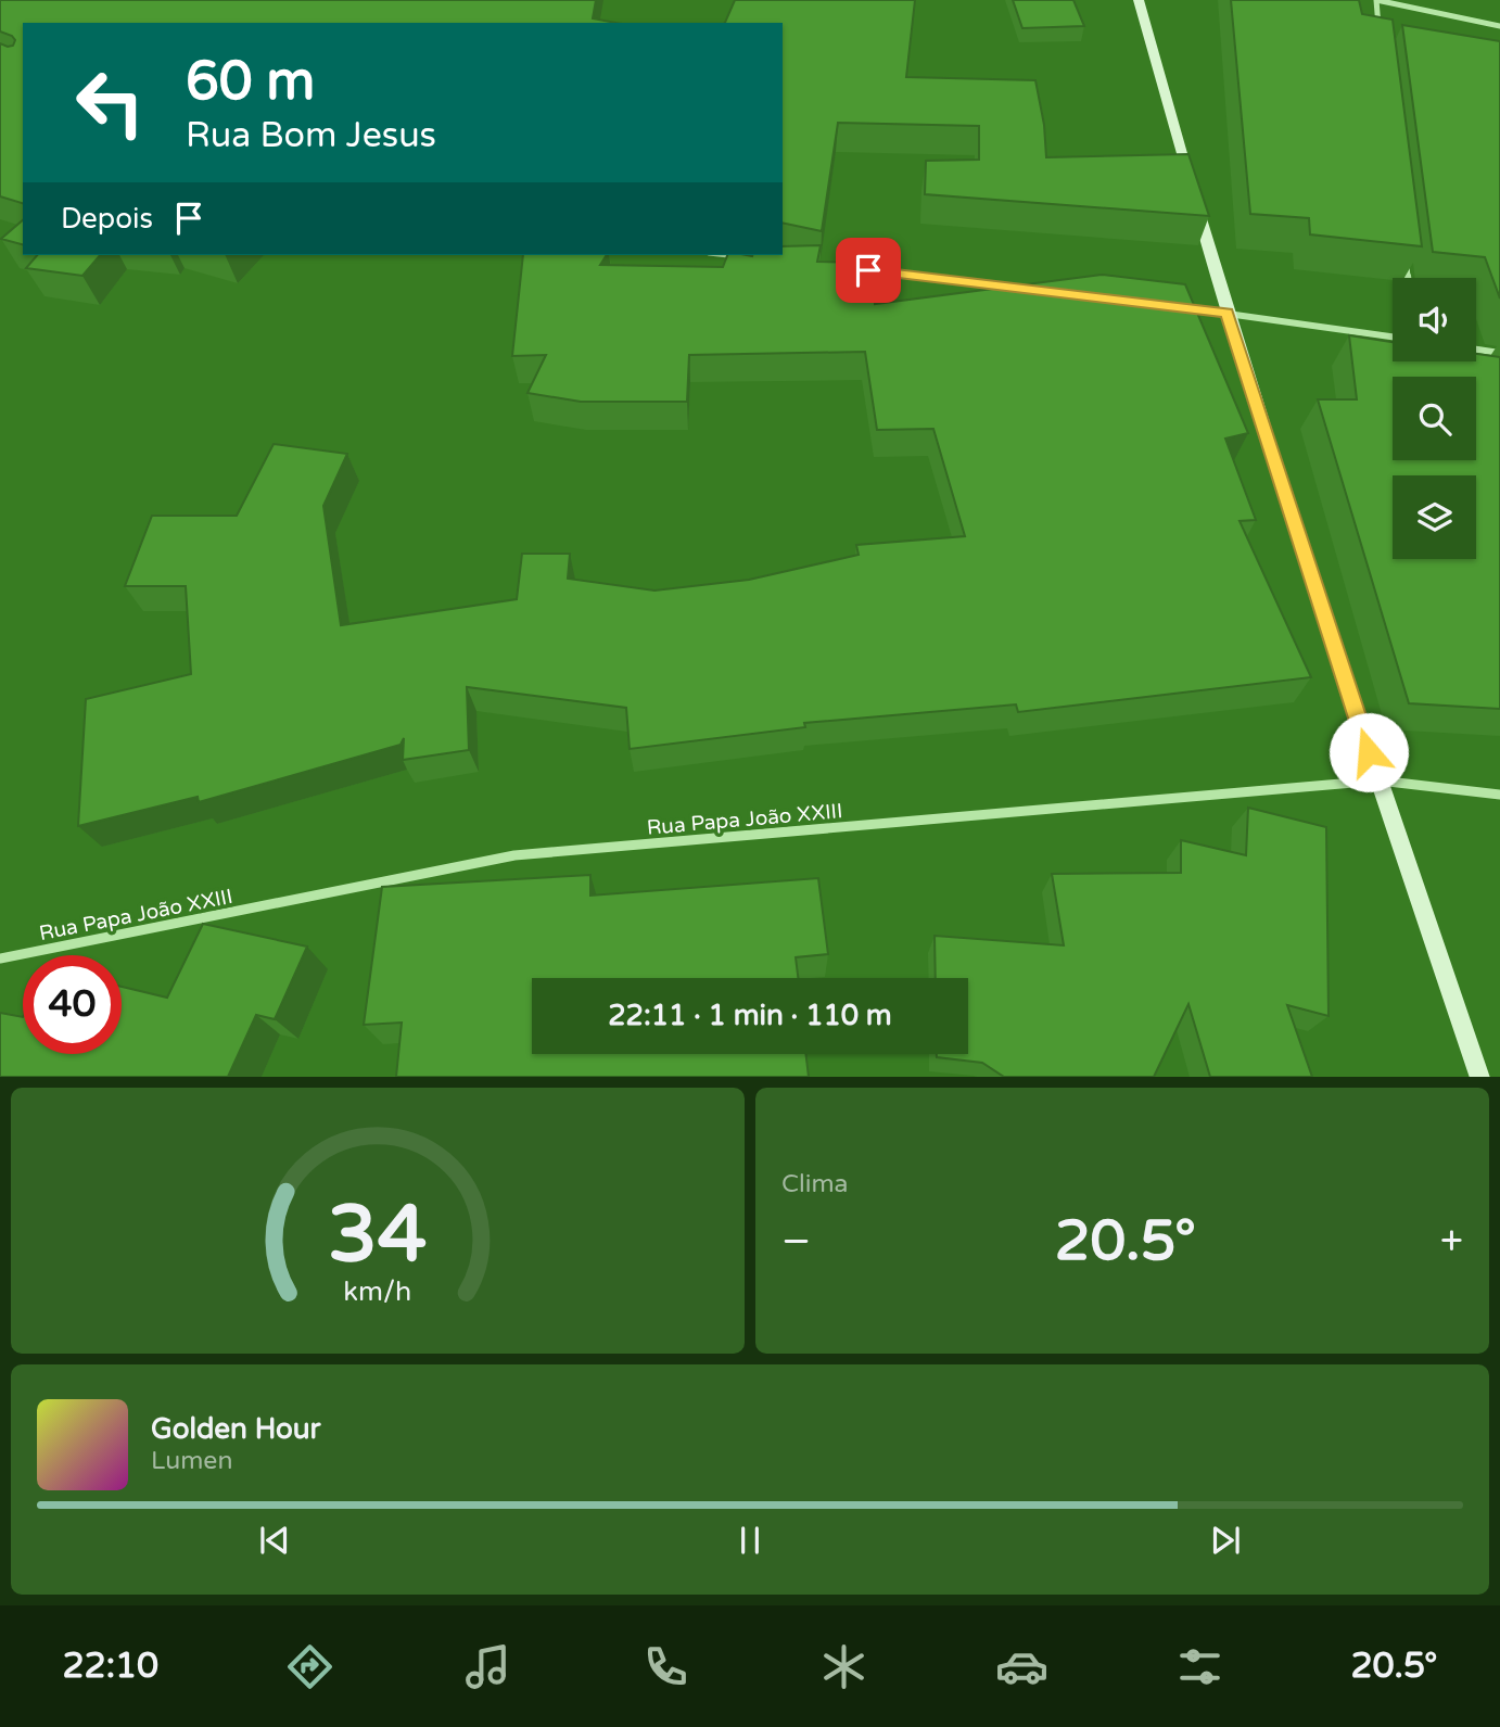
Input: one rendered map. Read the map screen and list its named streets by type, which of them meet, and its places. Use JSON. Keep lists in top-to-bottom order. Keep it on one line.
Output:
{"streets":{"street":["Rua Papa João XXIII"]},"page":{"turn":["60 m","Rua Bom Jesus"],"then":"Depois","limit":"40","trip":"22:11 · 1 min · 110 m","tile":"Clima","heat":["−","20.5°","+"],"song":["Golden Hour","Lumen"],"tabs":["22:10","20.5°"],"gauge":["34","km/h"]}}
